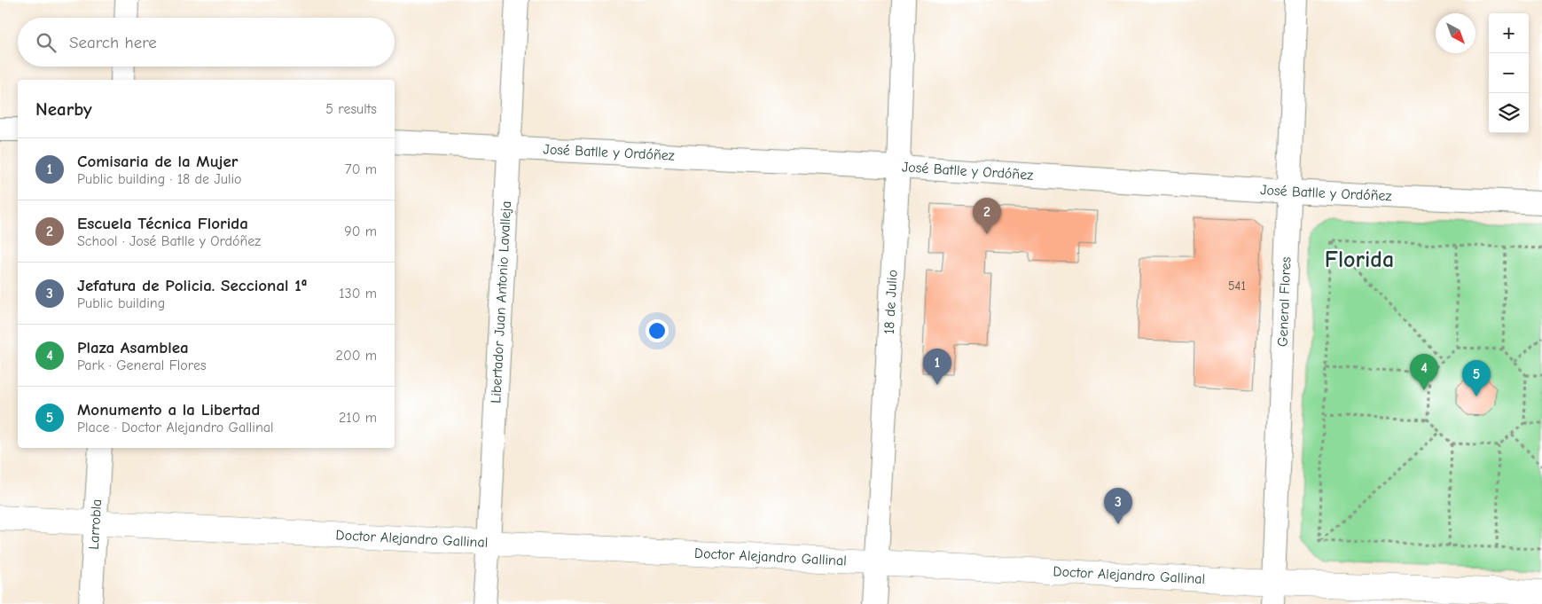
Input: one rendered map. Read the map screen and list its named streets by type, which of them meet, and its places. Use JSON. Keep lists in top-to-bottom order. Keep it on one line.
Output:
{"streets":{"street":["José Batlle y Ordóñez","General Flores","Libertador Juan Antonio Lavalleja","18 de Julio","Larrobla","Doctor Alejandro Gallinal"]},"crossings":[["José Batlle y Ordóñez","General Flores"],["José Batlle y Ordóñez","Libertador Juan Antonio Lavalleja"],["José Batlle y Ordóñez","18 de Julio"],["General Flores","Doctor Alejandro Gallinal"],["Libertador Juan Antonio Lavalleja","Doctor Alejandro Gallinal"],["18 de Julio","Doctor Alejandro Gallinal"],["Larrobla","Doctor Alejandro Gallinal"]],"districts":["Florida"],"house_numbers":["541"],"north":"bottom right","page":{"map_buttons":["+","−"],"search":"Search here","heading":["Nearby","5 results"],"list":[{"mark":"1","name":"Comisaria de la Mujer","note":"Public building · 18 de Julio","value":"70 m"},{"mark":"2","name":"Escuela Técnica Florida","note":"School · José Batlle y Ordóñez","value":"90 m"},{"mark":"3","name":"Jefatura de Policia. Seccional 1ª","note":"Public building","value":"130 m"},{"mark":"4","name":"Plaza Asamblea","note":"Park · General Flores","value":"200 m"},{"mark":"5","name":"Monumento a la Libertad","note":"Place · Doctor Alejandro Gallinal","value":"210 m"}],"pins":["2","1","4","5","3"]}}
